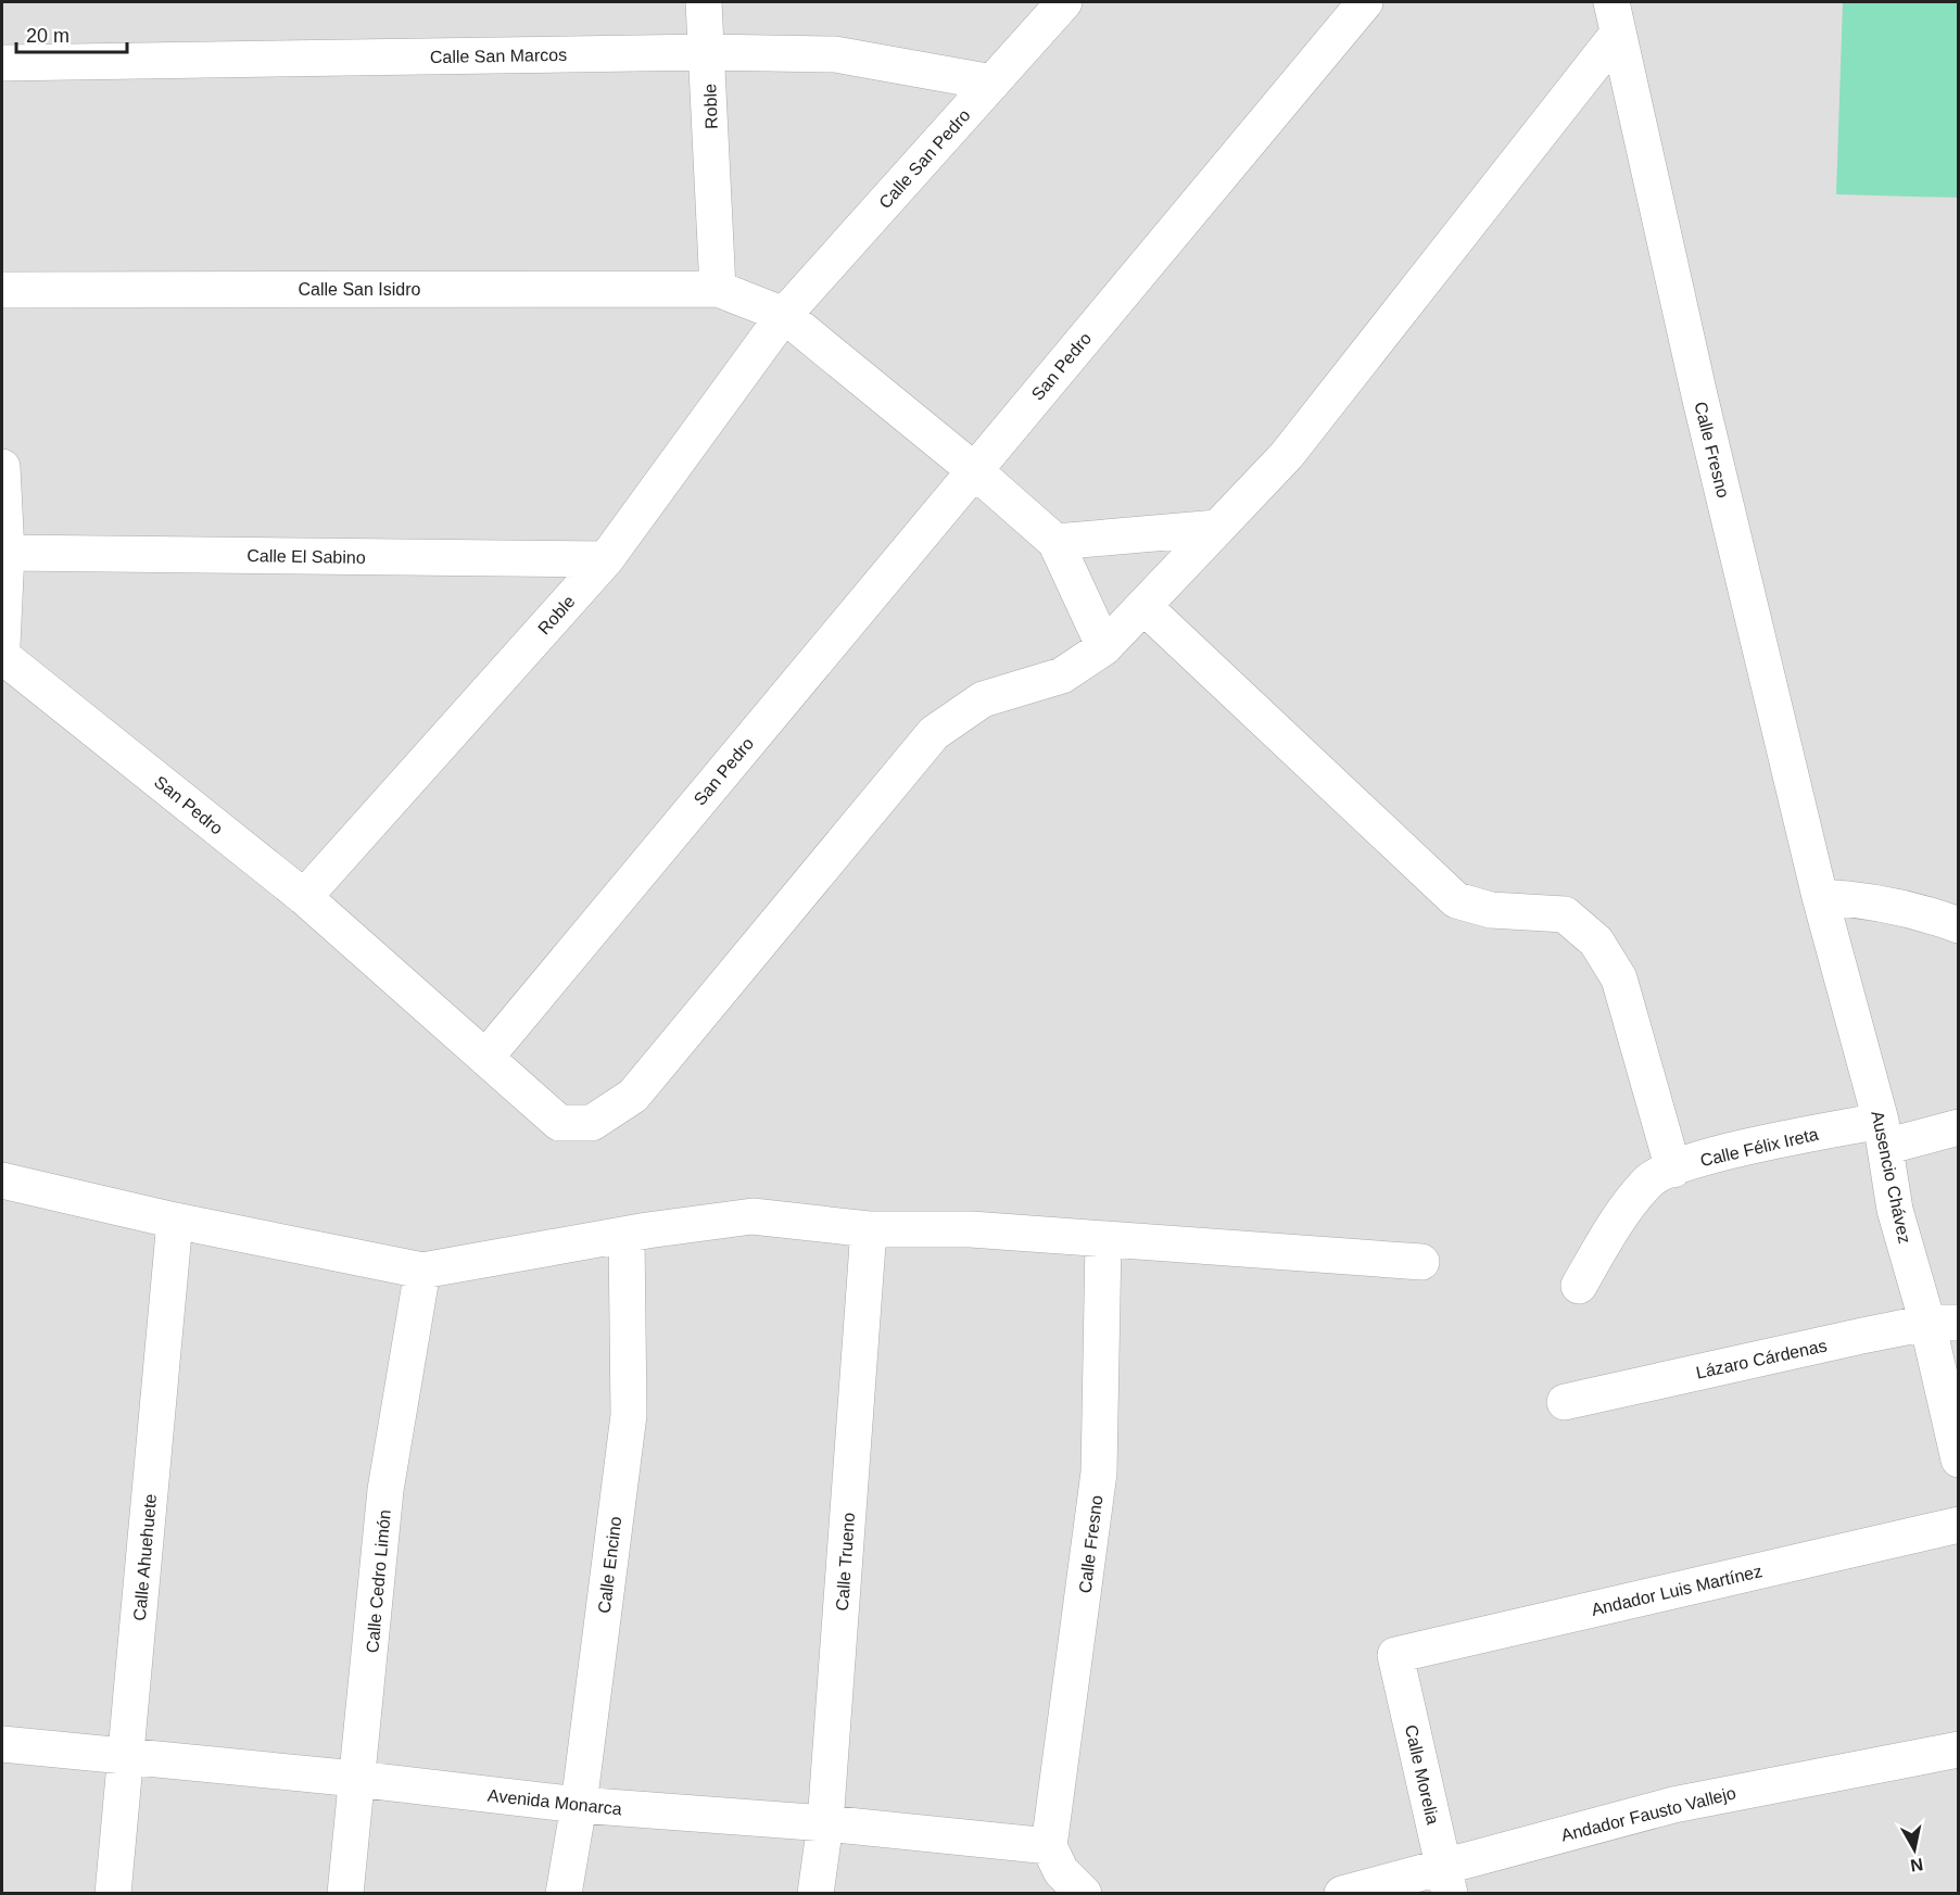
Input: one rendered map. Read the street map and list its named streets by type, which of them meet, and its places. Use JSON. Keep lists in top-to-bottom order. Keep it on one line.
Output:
{"streets":{"street":["Calle San Marcos","Roble","Calle San Pedro","Calle San Isidro","San Pedro","Calle Fresno","Calle El Sabino","Calle Félix Ireta","Ausencio Chávez","Lázaro Cárdenas","Calle Ahuehuete","Calle Trueno","Calle Encino","Calle Cedro Limón","Andador Luis Martínez","Calle Morelia","Avenida Monarca","Andador Fausto Vallejo"]},"crossings":[["Calle San Marcos","Roble"],["Calle San Marcos","Calle San Pedro"],["Roble","Calle San Pedro"],["Roble","Calle San Isidro"],["Roble","San Pedro"],["Roble","Calle El Sabino"],["Calle Fresno","Ausencio Chávez"],["Calle Fresno","Avenida Monarca"],["Calle Félix Ireta","Ausencio Chávez"],["Ausencio Chávez","Lázaro Cárdenas"],["Calle Ahuehuete","Avenida Monarca"],["Calle Trueno","Avenida Monarca"],["Calle Encino","Avenida Monarca"],["Calle Cedro Limón","Avenida Monarca"],["Andador Luis Martínez","Calle Morelia"],["Calle Morelia","Andador Fausto Vallejo"]],"scale_bar":"20 m","north":"bottom"}
